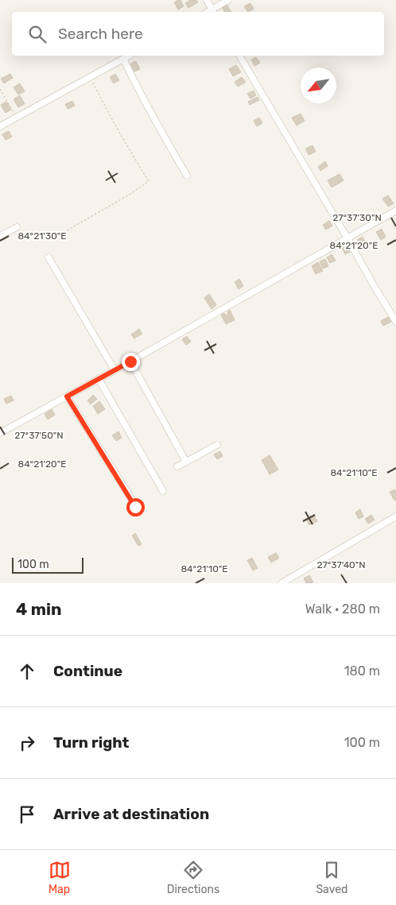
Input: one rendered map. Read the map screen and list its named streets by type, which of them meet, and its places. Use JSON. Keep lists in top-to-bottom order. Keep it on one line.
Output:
{"scale_bar":"100 m","north":"bottom left","page":{"search":"Search here","scale":"100 m","heading":["4 min","Walk · 280 m"],"list":[["Continue","180 m"],["Turn right","100 m"],"Arrive at destination"],"nav":["Map","Directions","Saved"]},"coordinates":["27°37'30\"N","84°21'30\"E","84°21'20\"E","27°37'50\"N","84°21'10\"E","27°37'40\"N"]}
